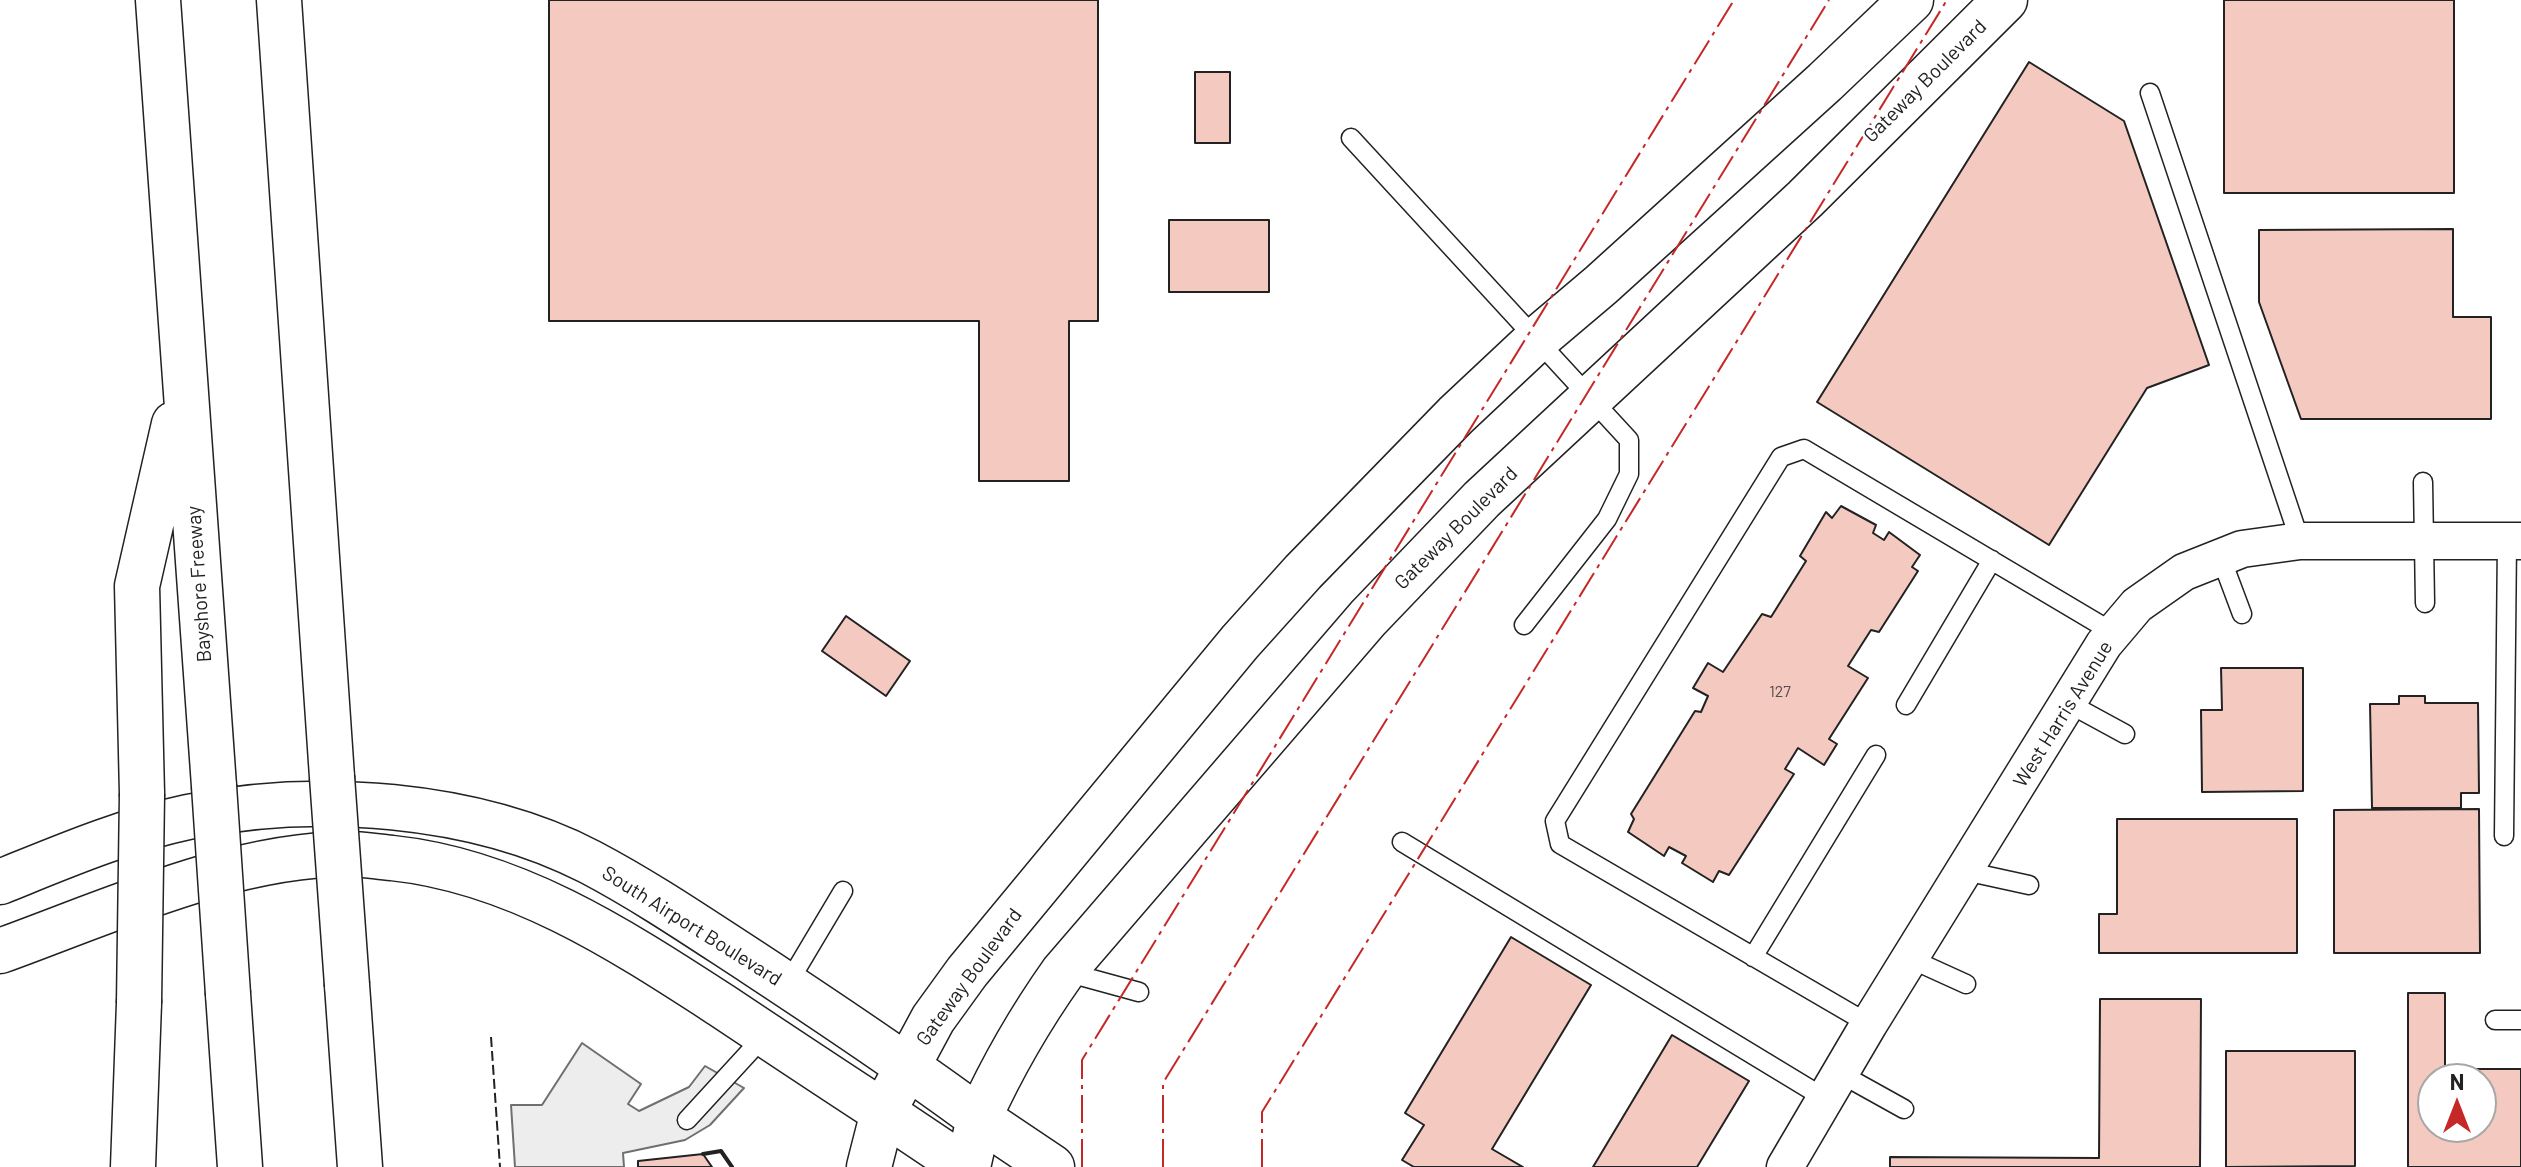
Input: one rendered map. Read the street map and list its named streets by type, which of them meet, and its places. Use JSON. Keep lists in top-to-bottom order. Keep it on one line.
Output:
{"streets":{"main road":["Gateway Boulevard","Bayshore Freeway","South Airport Boulevard"],"street":["West Harris Avenue"]},"crossings":[["Gateway Boulevard","South Airport Boulevard"]],"house_numbers":["127"],"north":"top"}
